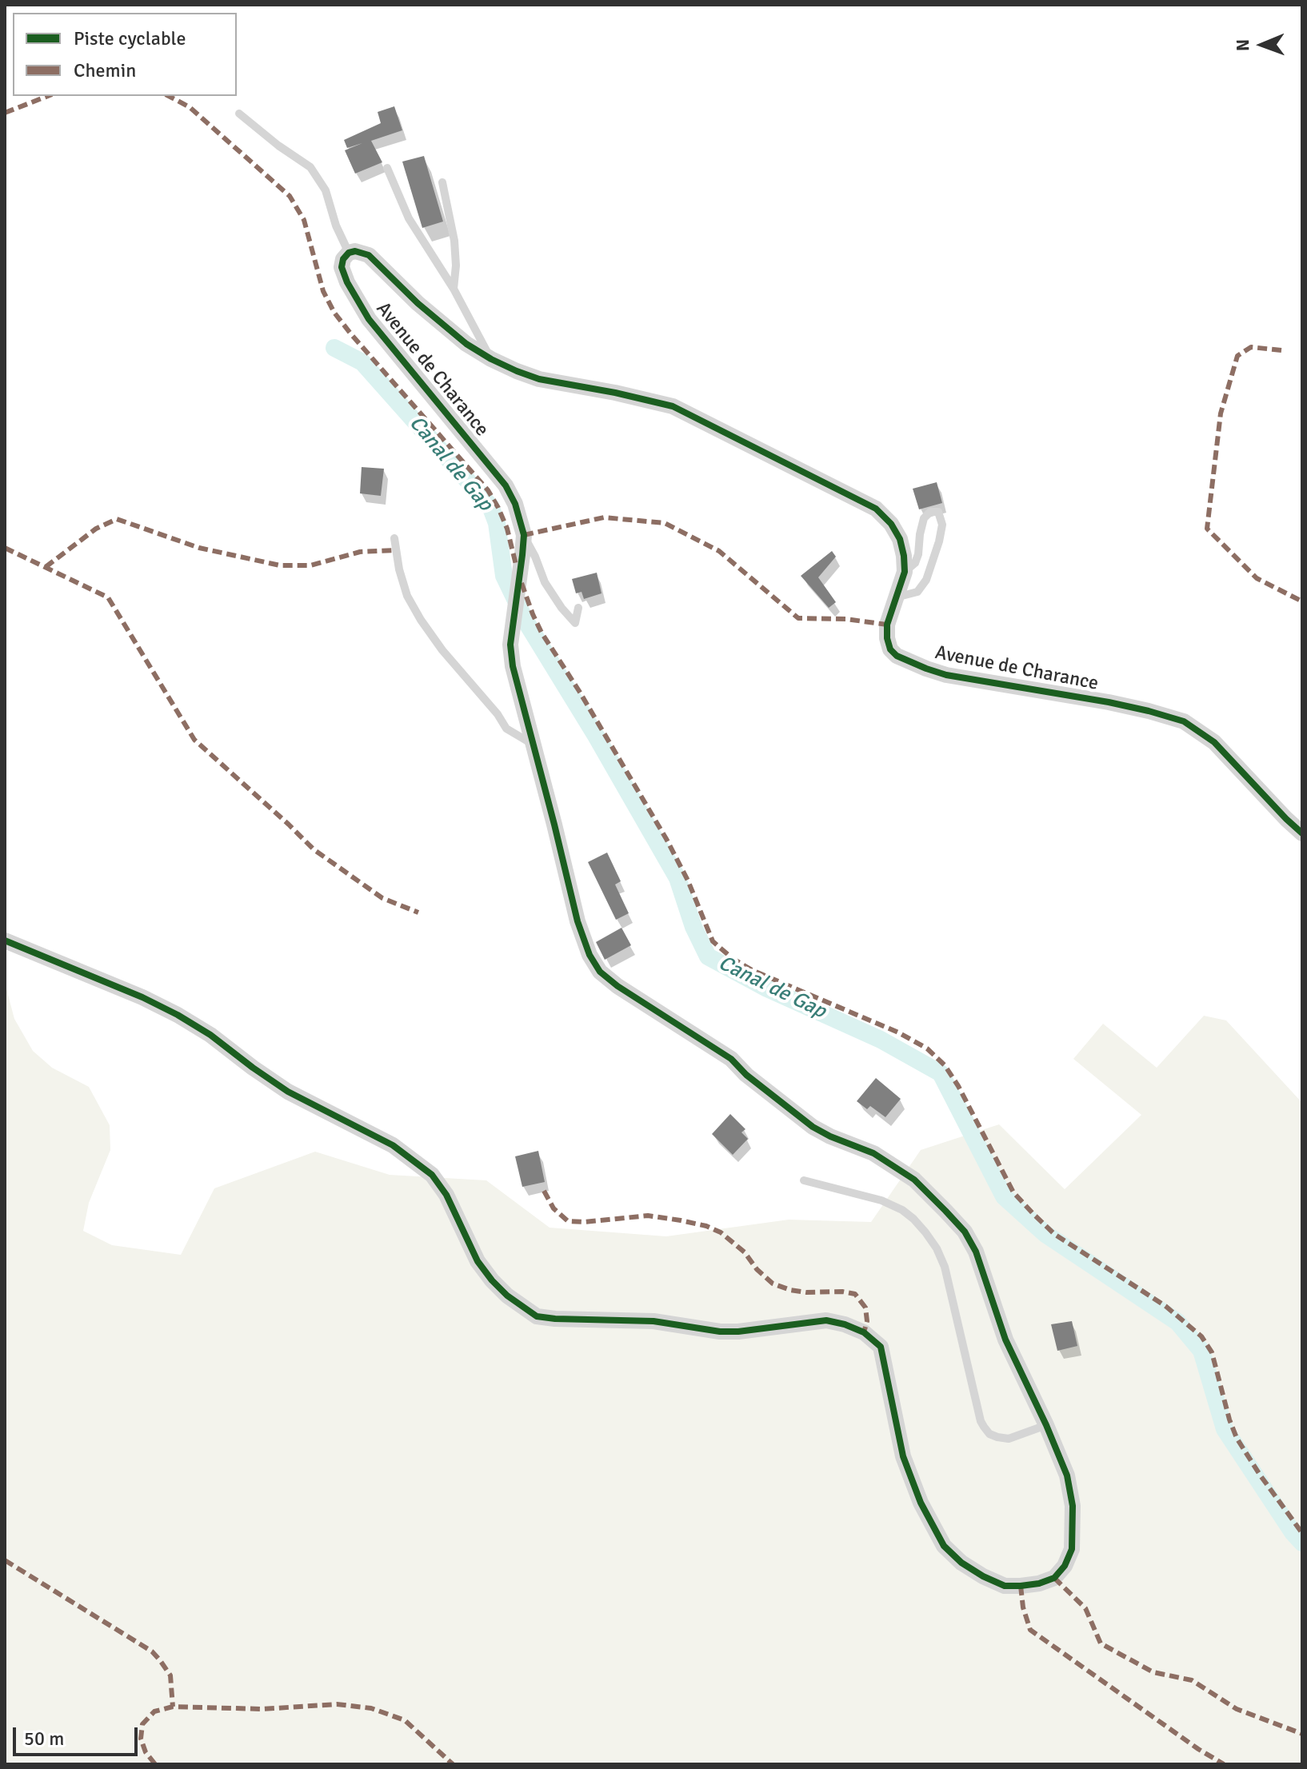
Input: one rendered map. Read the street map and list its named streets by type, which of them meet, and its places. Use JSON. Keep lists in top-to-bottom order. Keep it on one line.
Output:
{"streets":{"street":["Avenue de Charance"]},"water":["Canal de Gap"],"legend":["Piste cyclable","Chemin"],"scale_bar":"50 m","north":"left"}
